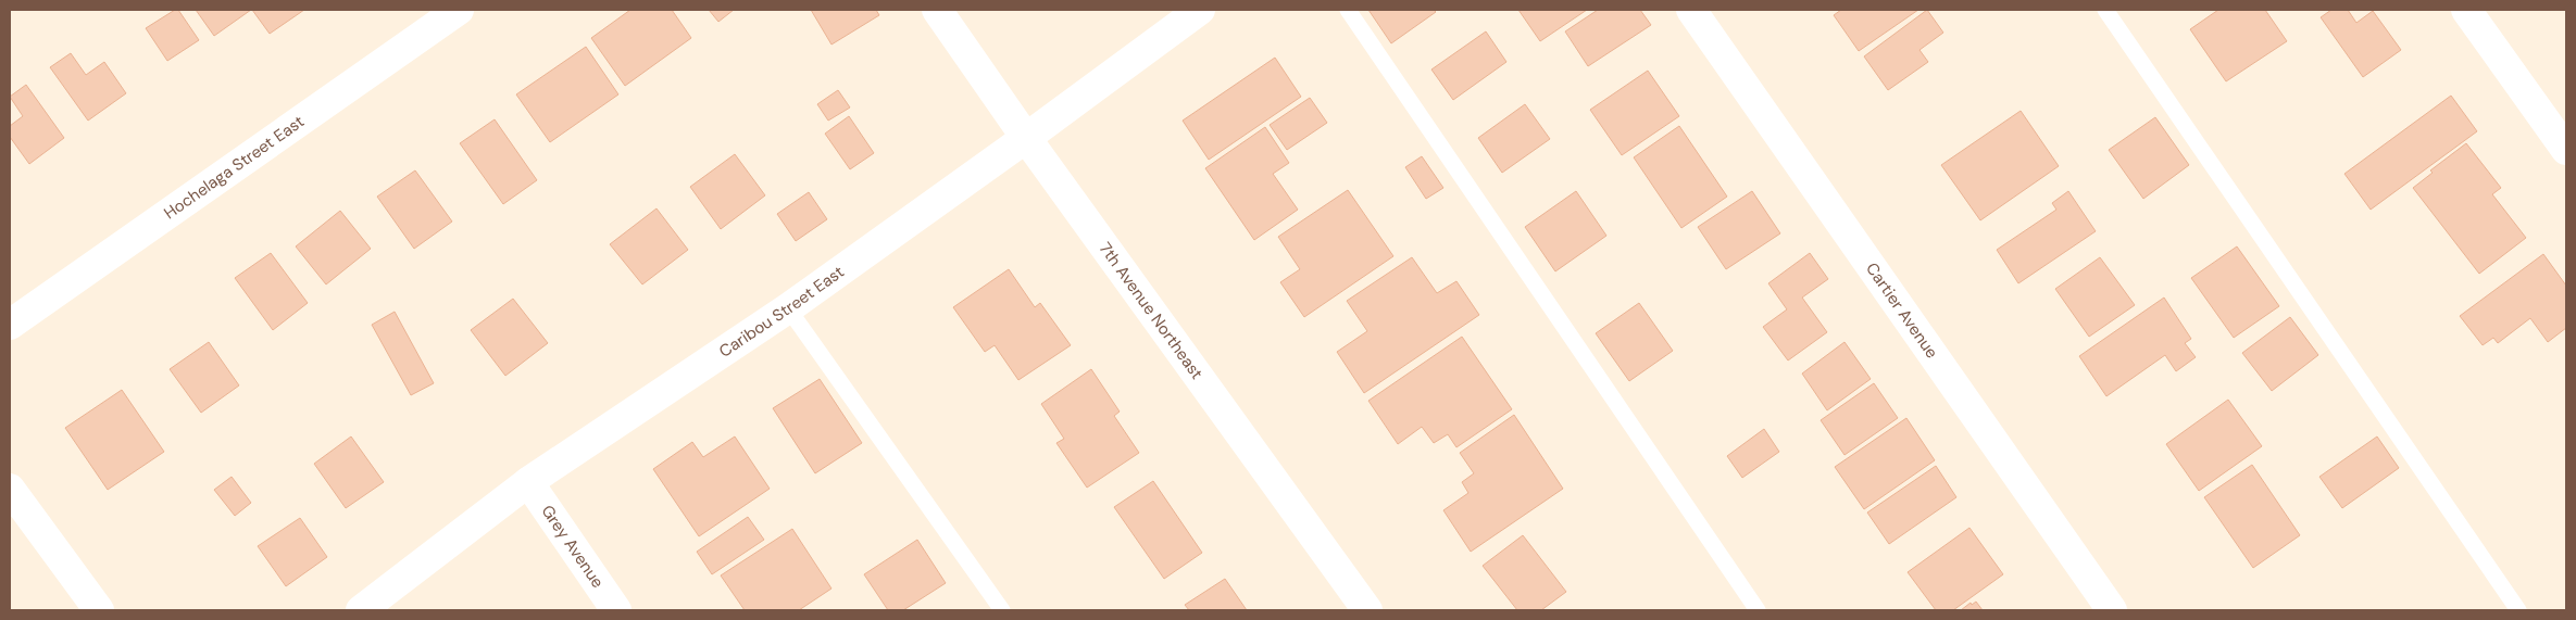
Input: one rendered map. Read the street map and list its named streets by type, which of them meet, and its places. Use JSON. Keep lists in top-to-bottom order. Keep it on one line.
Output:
{"streets":{"street":["Hochelaga Street East","7th Avenue Northeast","Cartier Avenue","Caribou Street East","Grey Avenue"]},"crossings":[["7th Avenue Northeast","Caribou Street East"],["Caribou Street East","Grey Avenue"]]}
